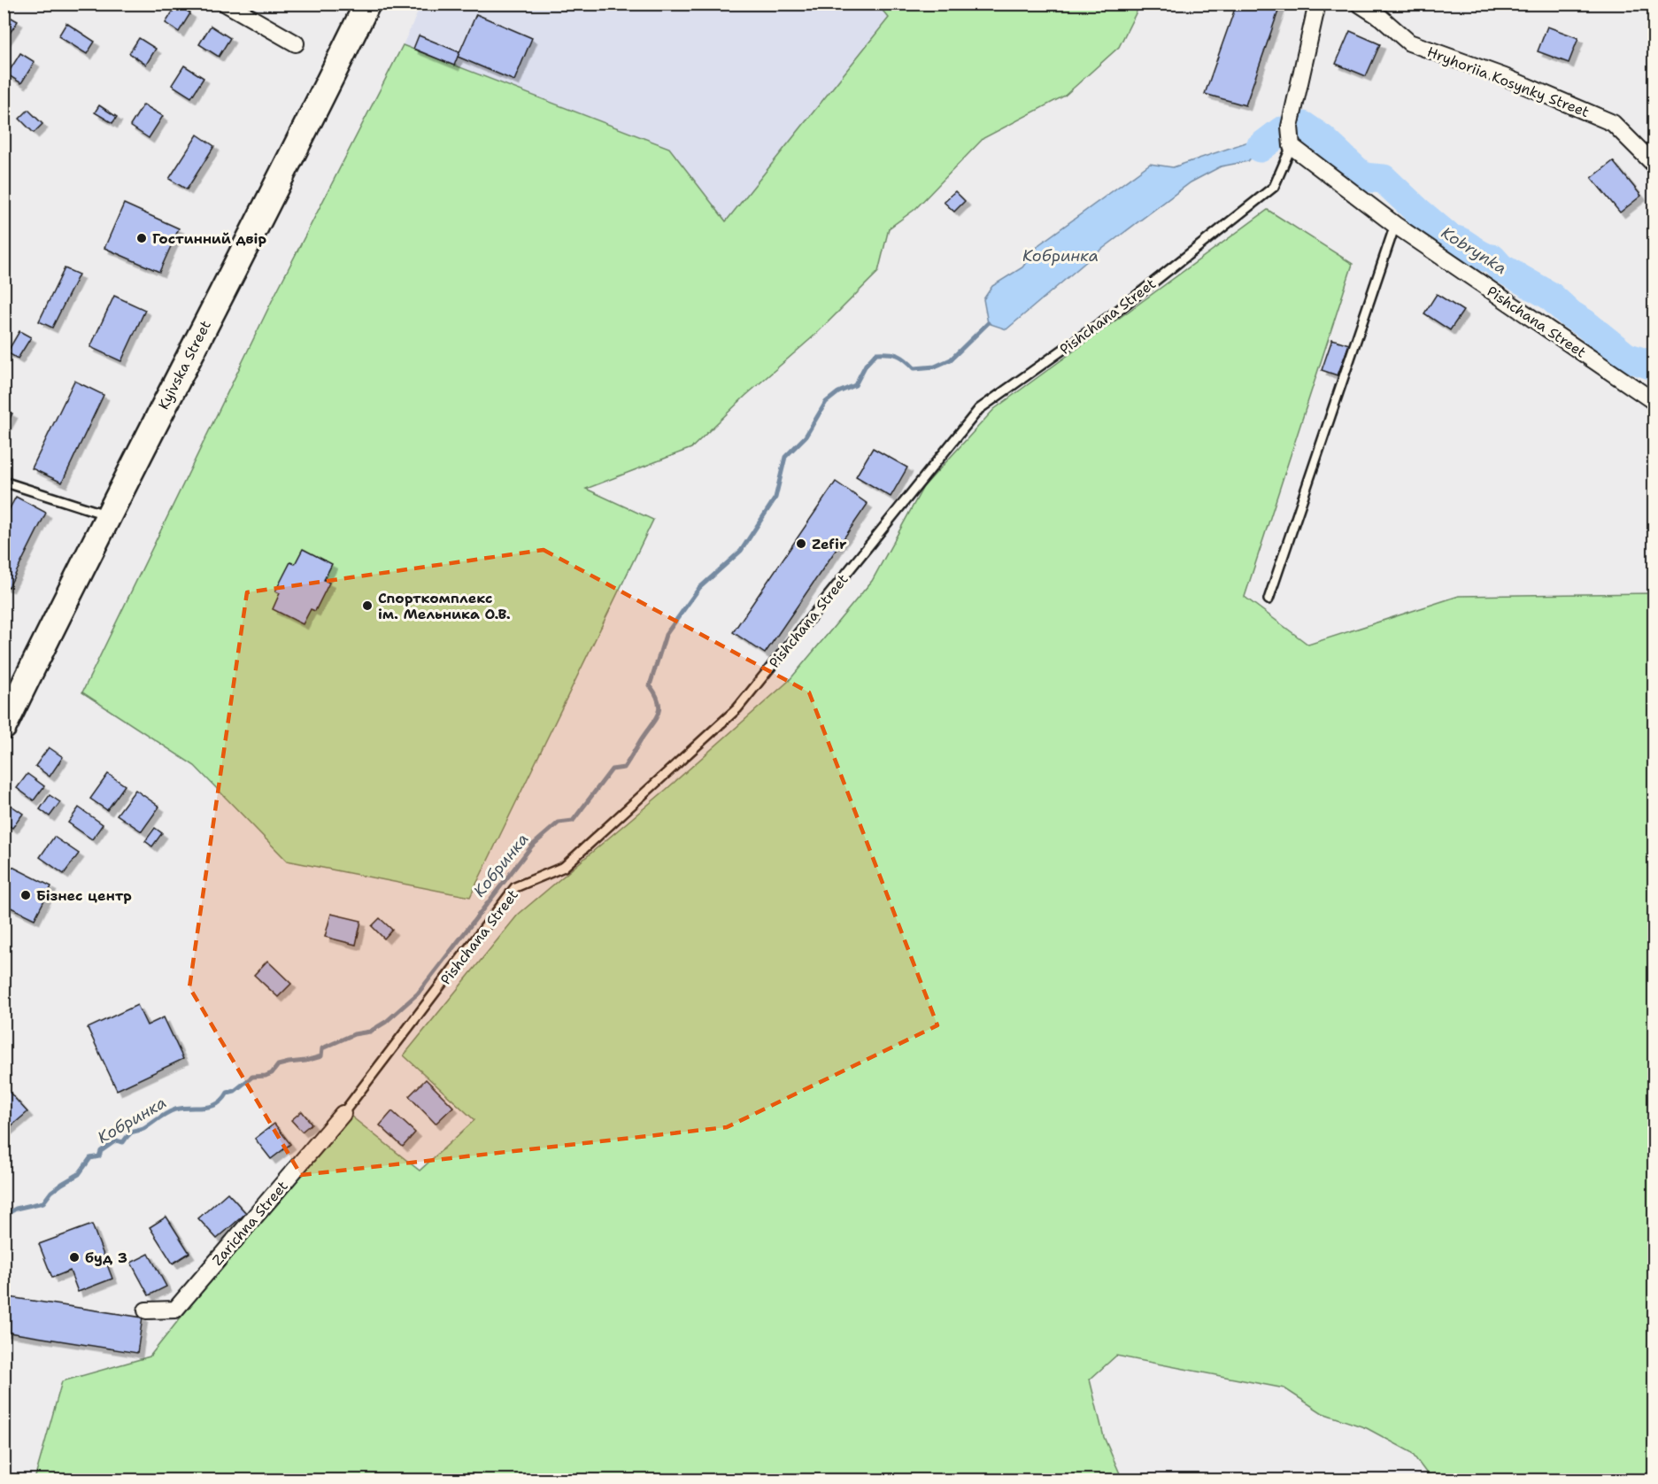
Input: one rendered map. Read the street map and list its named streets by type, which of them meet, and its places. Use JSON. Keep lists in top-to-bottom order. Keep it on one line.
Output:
{"streets":{"main road":["Kyivska Street"],"street":["Hryhoriia Kosynky Street","Pishchana Street","Zarichna Street"]},"crossings":[["Pishchana Street","Zarichna Street"]],"water":["Kobrynka","Кобринка"],"places":["Гостинний двір","Zefir","Спорткомплекс ім. Мельника О.В.","Бізнес центр","буд 3"]}
